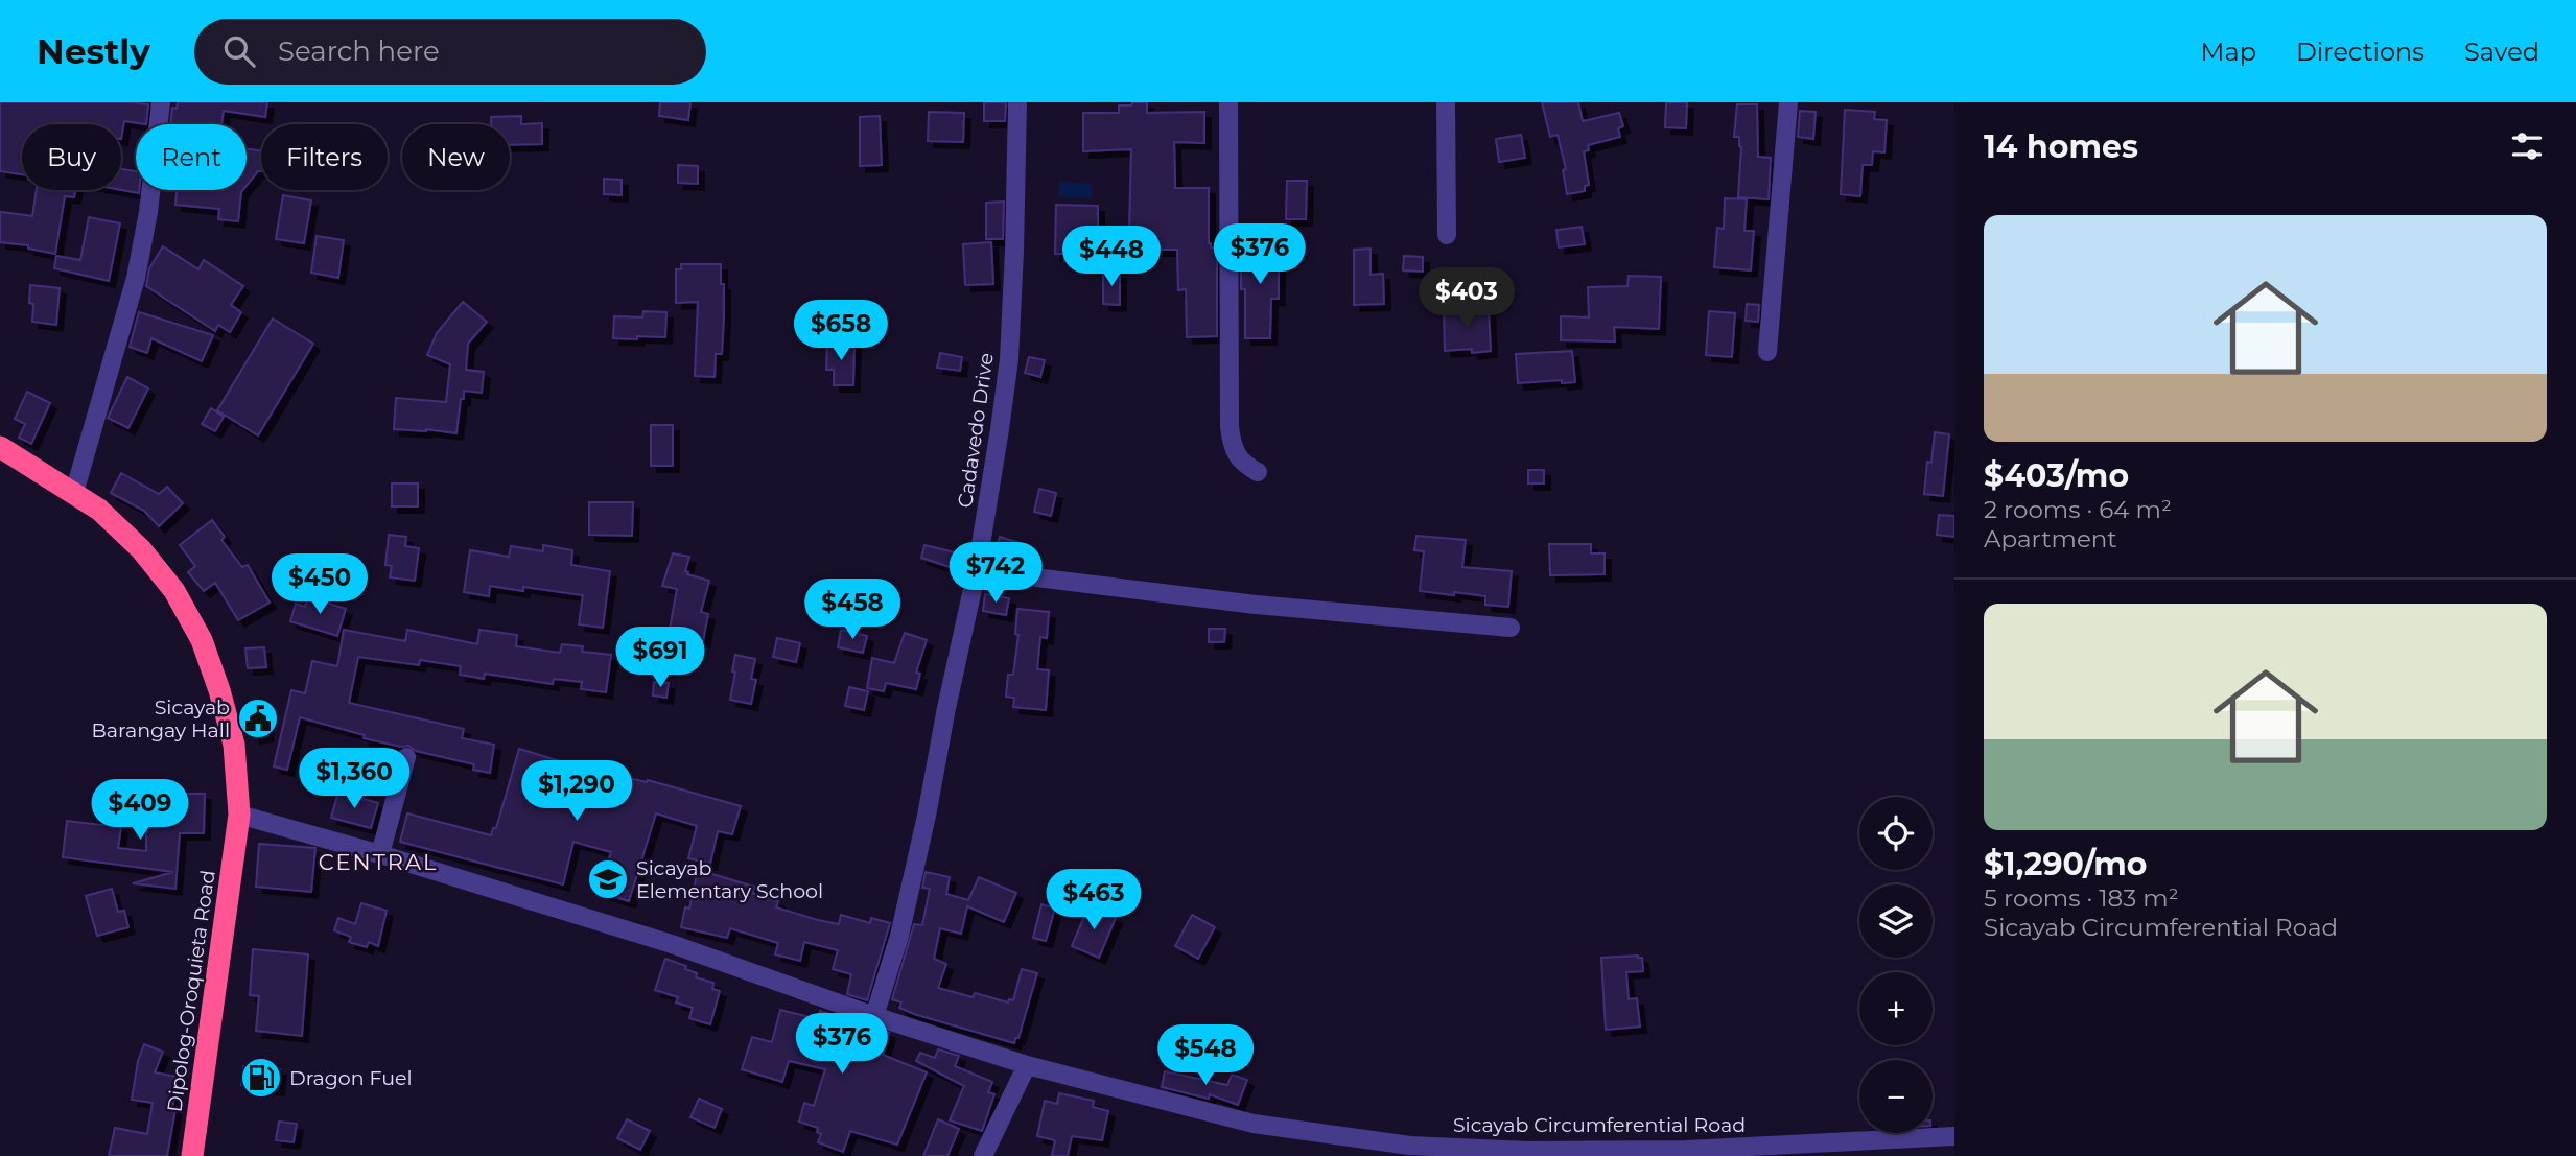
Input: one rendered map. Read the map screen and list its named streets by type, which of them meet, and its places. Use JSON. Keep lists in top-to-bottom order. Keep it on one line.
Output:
{"streets":{"highway":["Dipolog-Oroquieta Road"],"street":["Cadavedo Drive","Sicayab Circumferential Road"]},"crossings":[["Cadavedo Drive","Sicayab Circumferential Road"],["Dipolog-Oroquieta Road","Sicayab Circumferential Road"]],"districts":["CENTRAL"],"places":{"public building":["Sicayab Barangay Hall"],"school or university":["Sicayab Elementary School"],"fuel station":["Dragon Fuel"]},"page":{"header":"Nestly","search":"Search here","nav":["Map","Directions","Saved"],"heading":"14 homes","chip":["Buy","Rent","Filters","New"],"list":[{"name":"$403/mo","note":"2 rooms · 64 m² · Apartment"},{"name":"$1,290/mo","note":"5 rooms · 183 m² · Sicayab Circumferential Road"}],"price":["$376","$448","$403","$658","$742","$450","$458","$691","$1,360","$1,290","$409","$463","$376","$548"],"map_buttons":["+","−"]}}
